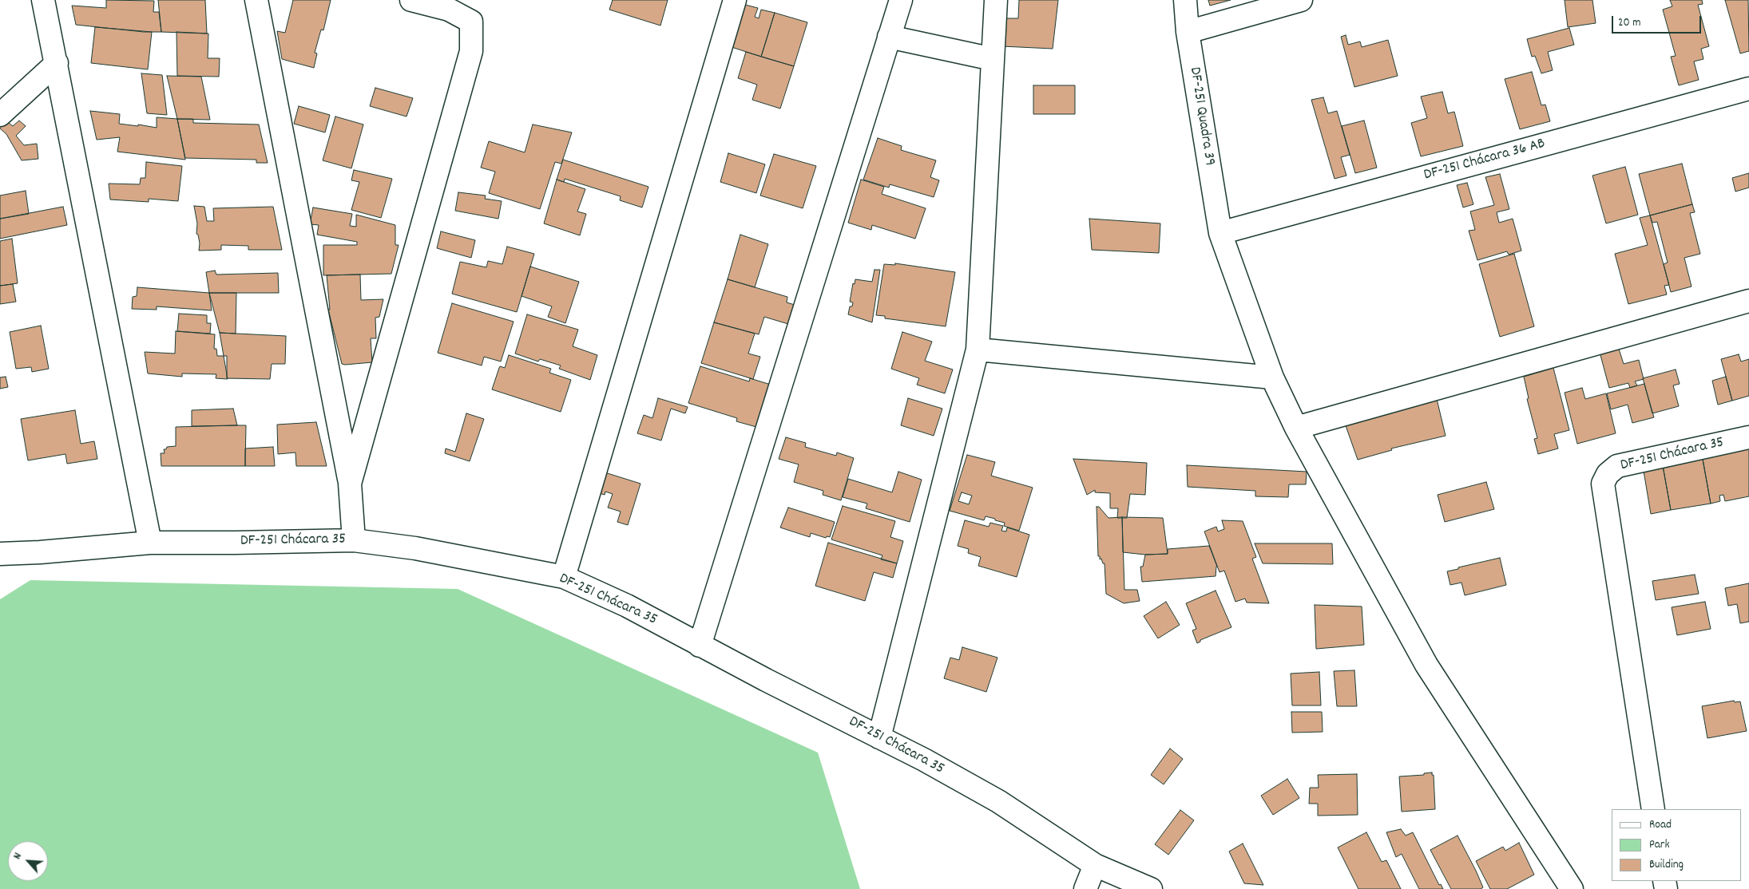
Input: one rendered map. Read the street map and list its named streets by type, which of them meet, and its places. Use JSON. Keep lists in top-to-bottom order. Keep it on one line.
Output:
{"streets":{"street":["DF-251 Quadra 39","DF-251 Chácara 36 AB","DF-251 Chácara 35"]},"crossings":[["DF-251 Quadra 39","DF-251 Chácara 36 AB"]],"legend":["Road","Park","Building"],"scale_bar":"20 m","north":"top left"}
